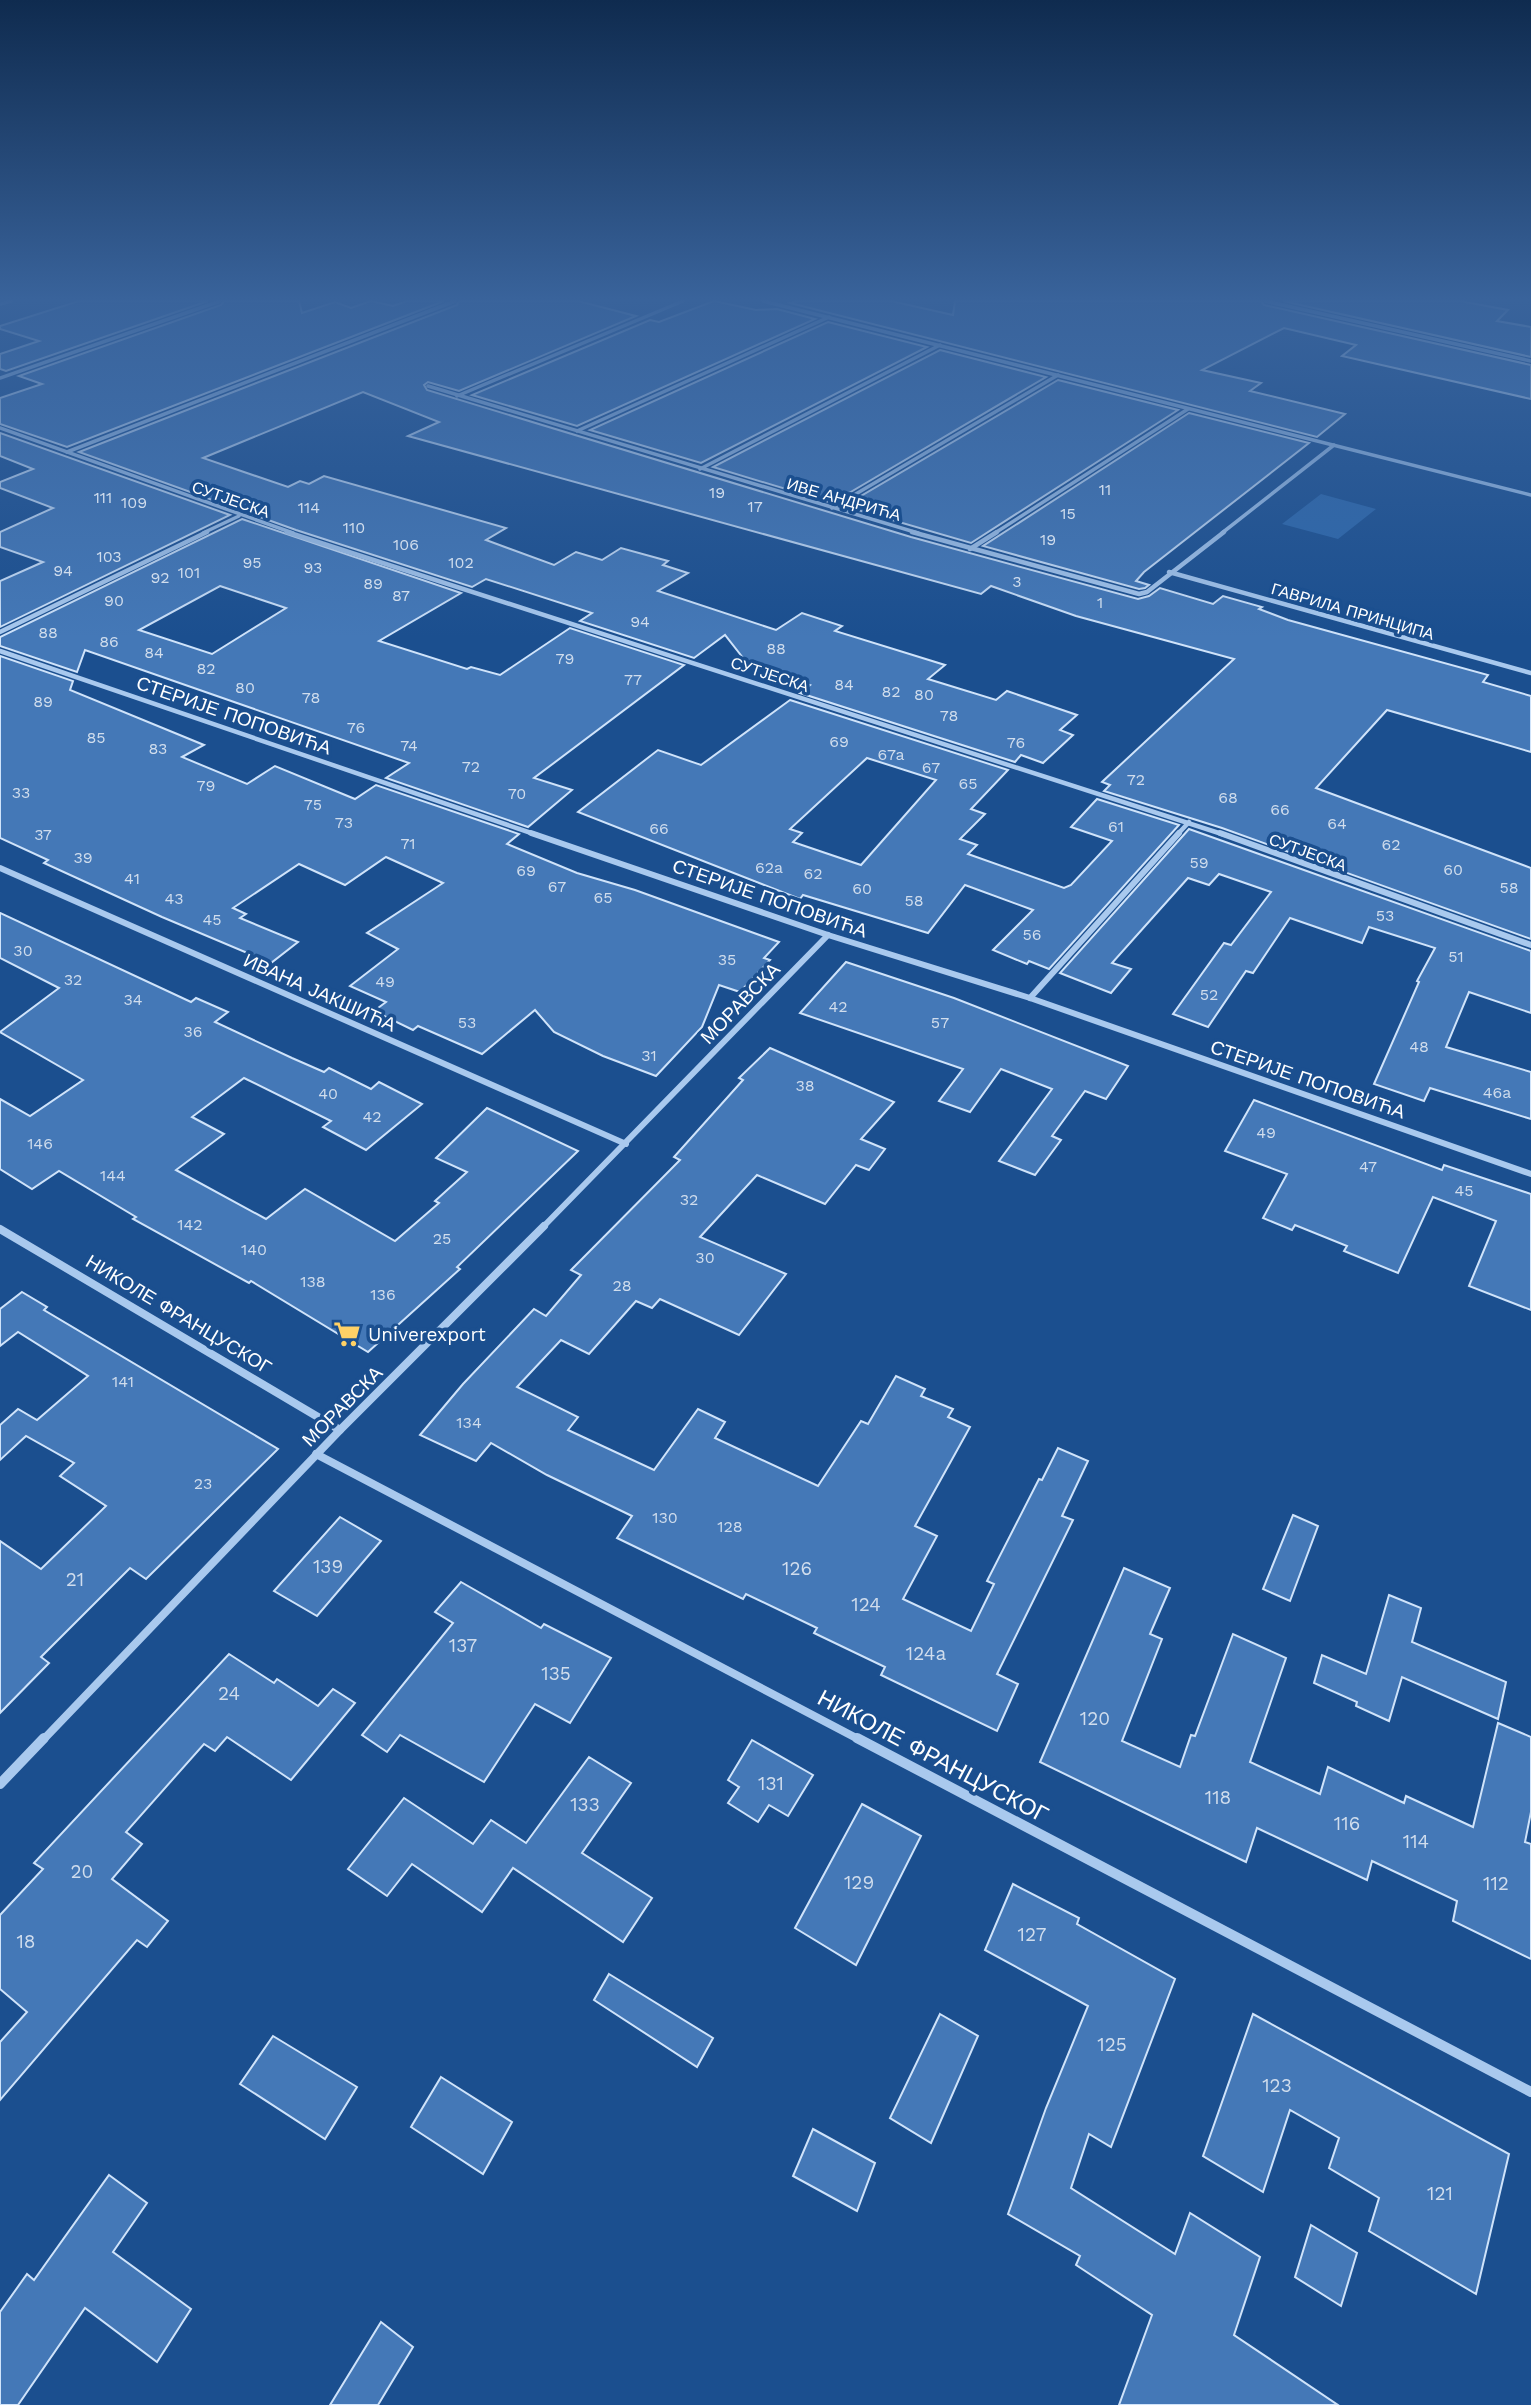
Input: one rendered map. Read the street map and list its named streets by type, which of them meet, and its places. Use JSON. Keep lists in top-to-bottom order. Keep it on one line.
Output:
{"streets":{"street":["СУТЈЕСКА","ИВЕ АНДРИЋА","ГАВРИЛА ПРИНЦИПА","СТЕРИЈЕ ПОПОВИЋА","ИВАНА ЈАКШИЋА","МОРАВСКА","НИКОЛЕ ФРАНЦУСКОГ"]},"crossings":[["ИВЕ АНДРИЋА","ГАВРИЛА ПРИНЦИПА"],["СТЕРИЈЕ ПОПОВИЋА","МОРАВСКА"],["ИВАНА ЈАКШИЋА","МОРАВСКА"],["МОРАВСКА","НИКОЛЕ ФРАНЦУСКОГ"]],"places":{"supermarket":["Univerexport"]},"house_numbers":["11","19","111","109","17","114","15","110","19","106","103","95","102","93","94","101","92","3","89","87","90","1","94","88","86","88","84","79","82","77","84","80","82","80","78","89","78","76","85","69","76","74","83","67a","72","67","72","65","79","33","70","68","75","66","73","64","61","66","37","71","62","39","59","62a","60","69","62","41","67","58","60","65","43","58","53","45","56","30","51","35","32","49","52","34","42","53","57","36","48","31","38","46a","40","42","49","146","47","144","45","32","142","25","140","30","138","28","136","141","134","23","130","128","139","126","21","124","137","124a","135","24","120","131","118","133","116","114","20","129","112","127","18","125","123","121"]}
